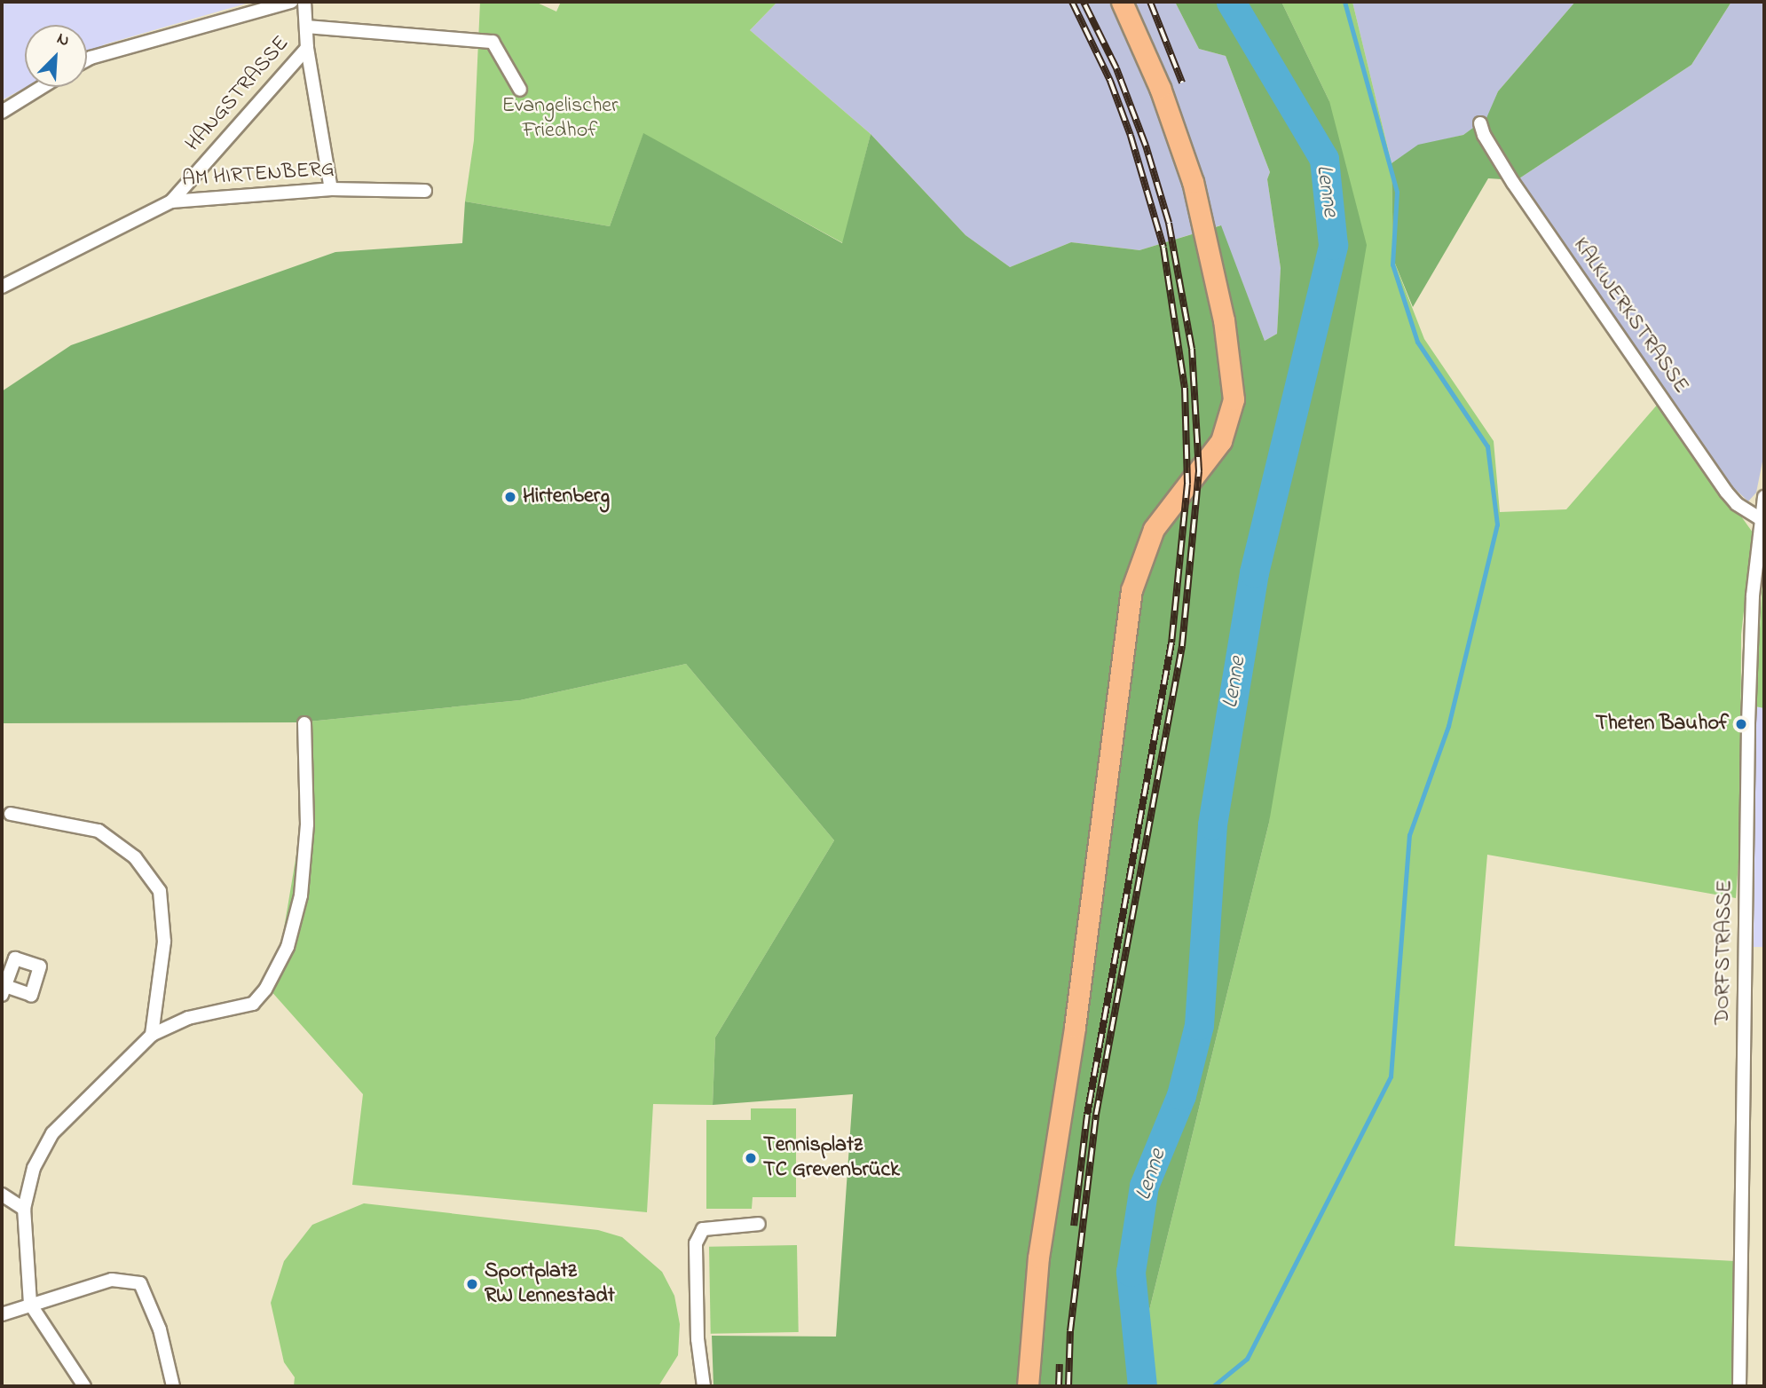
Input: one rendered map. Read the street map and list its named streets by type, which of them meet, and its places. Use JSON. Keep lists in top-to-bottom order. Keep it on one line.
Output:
{"streets":{"street":["HANGSTRASSE","AM HIRTENBERG","KALKWERKSTRASSE","DORFSTRASSE"]},"crossings":[["HANGSTRASSE","AM HIRTENBERG"],["KALKWERKSTRASSE","DORFSTRASSE"]],"water":["Lenne"],"parks":["Evangelischer Friedhof"],"places":["Hirtenberg","Theten Bauhof","Tennisplatz TC Grevenbrück","Sportplatz RW Lennestadt"],"north":"top right"}
